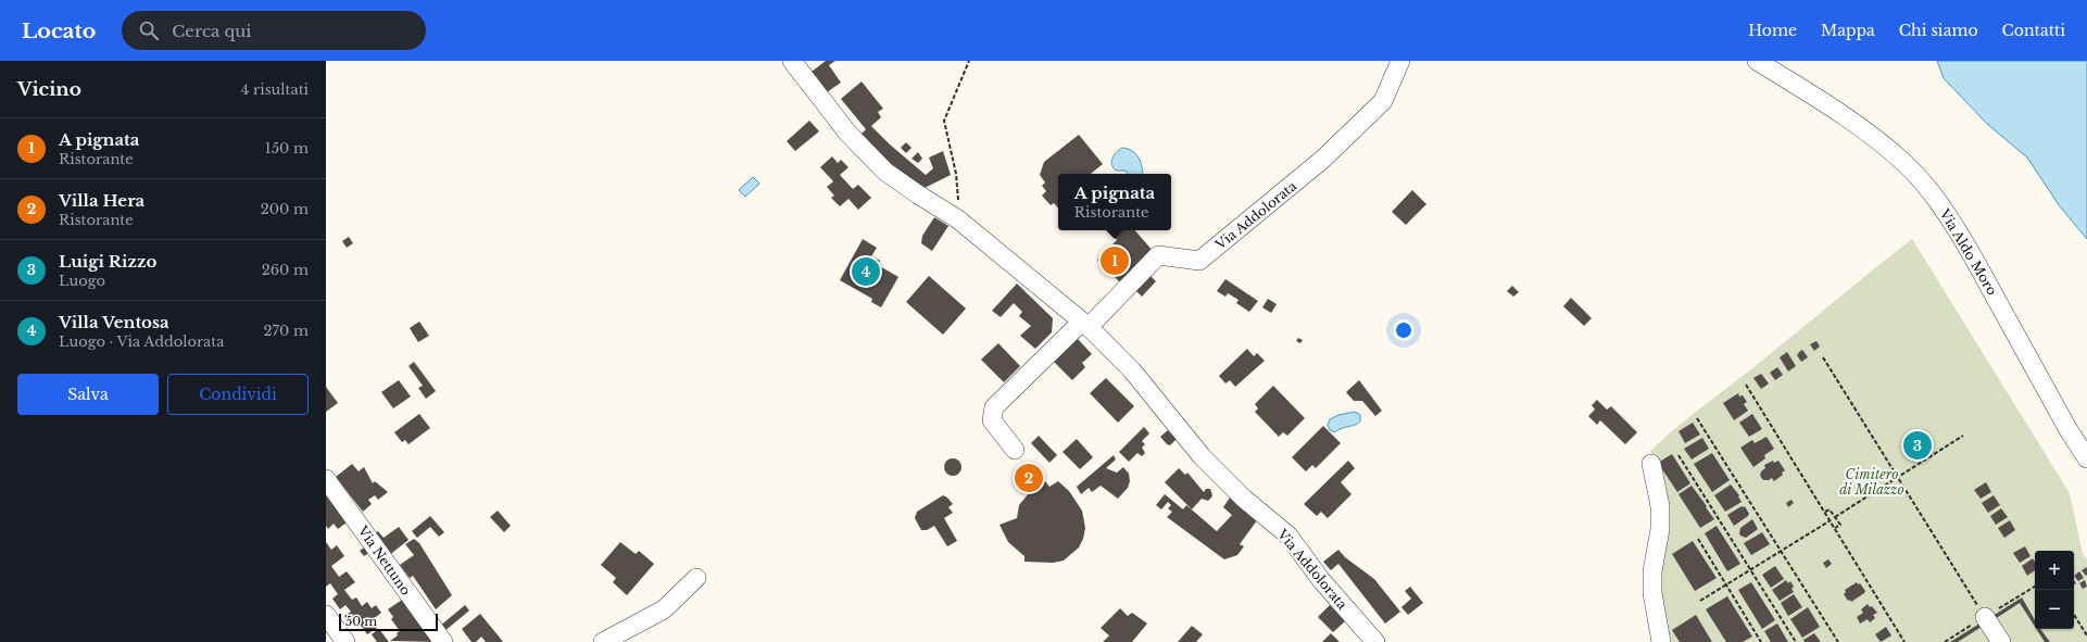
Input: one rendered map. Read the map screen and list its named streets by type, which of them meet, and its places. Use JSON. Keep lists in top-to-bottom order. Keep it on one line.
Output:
{"streets":{"street":["Via Addolorata","Via Aldo Moro","Via Nettuno"]},"parks":["Cimitero di Milazzo"],"scale_bar":"50 m","page":{"header":"Locato","search":"Cerca qui","nav":["Home","Mappa","Chi siamo","Contatti"],"heading":["Vicino","4 risultati"],"list":[{"mark":"1","name":"A pignata","note":"Ristorante","value":"150 m"},{"mark":"2","name":"Villa Hera","note":"Ristorante","value":"200 m"},{"mark":"3","name":"Luigi Rizzo","note":"Luogo","value":"260 m"},{"mark":"4","name":"Villa Ventosa","note":"Luogo · Via Addolorata","value":"270 m"}],"popup":["A pignata","Ristorante"],"pins":["1","4","3","2"],"buttons":["Salva","Condividi"],"map_buttons":["+","−"],"scale":"50 m"}}
